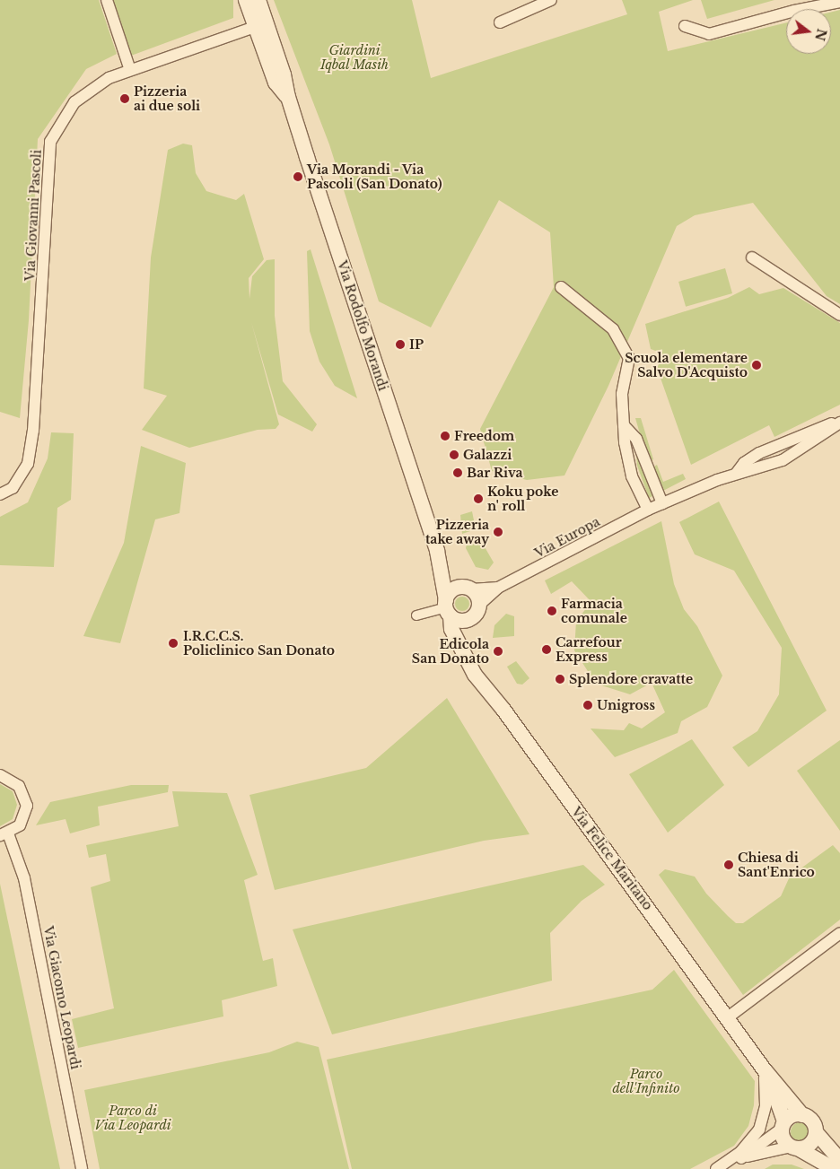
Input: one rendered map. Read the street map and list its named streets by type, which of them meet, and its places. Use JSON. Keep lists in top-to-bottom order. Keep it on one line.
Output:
{"streets":{"street":["Via Giovanni Pascoli","Via Rodolfo Morandi","Via Europa","Via Felice Maritano","Via Giacomo Leopardi"]},"crossings":[["Via Giovanni Pascoli","Via Rodolfo Morandi"],["Via Rodolfo Morandi","Via Europa"],["Via Rodolfo Morandi","Via Felice Maritano"],["Via Europa","Via Felice Maritano"]],"parks":["Giardini Iqbal Masih","Parco dell'Infinito","Parco di Via Leopardi"],"places":["Pizzeria ai due soli","Via Morandi - Via Pascoli (San Donato)","IP","Scuola elementare Salvo D'Acquisto","Freedom","Galazzi","Bar Riva","Koku poke n' roll","Pizzeria take away","Farmacia comunale","I.R.C.C.S. Policlinico San Donato","Carrefour Express","Edicola San Donato","Splendore cravatte","Unigross","Chiesa di Sant'Enrico"],"north":"right"}
